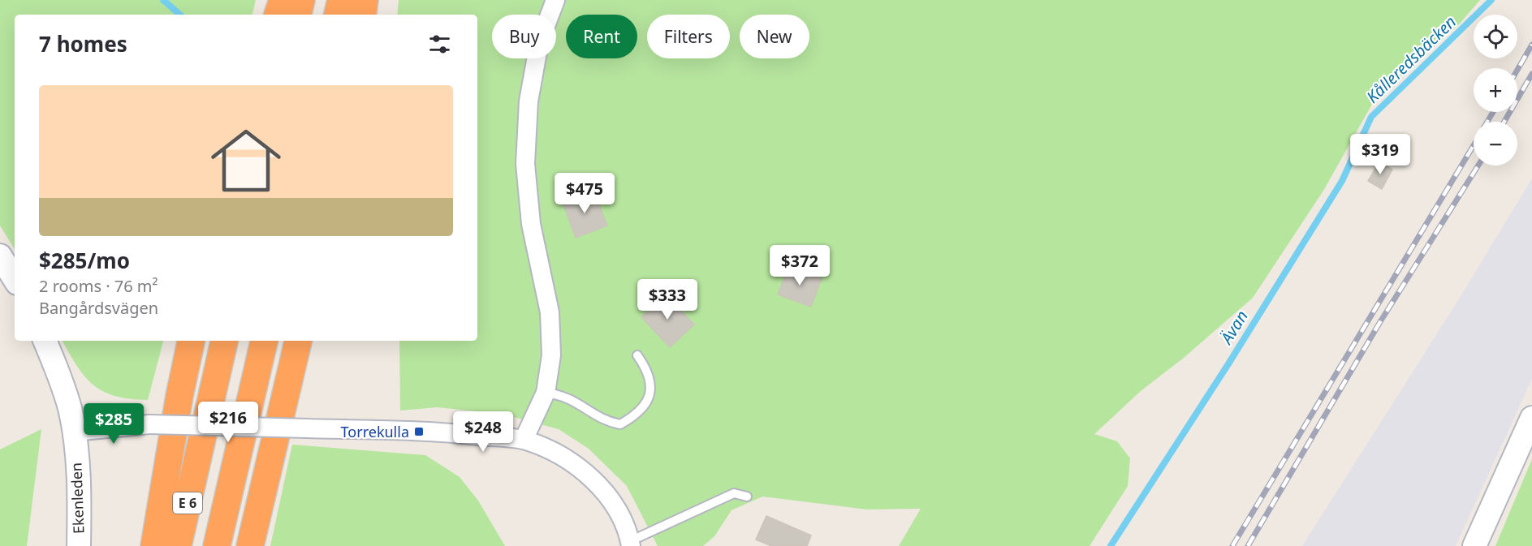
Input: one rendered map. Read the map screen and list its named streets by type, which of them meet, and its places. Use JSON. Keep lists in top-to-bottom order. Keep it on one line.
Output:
{"streets":{"highway":["E 6"],"street":["Ekenleden"]},"water":["Kålleredsbäcken","Ävan"],"places":{"transit":["Torrekulla"]},"page":{"map_buttons":["+","−"],"chip":["Buy","Rent","Filters","New"],"heading":"7 homes","list":[{"name":"$285/mo","note":"2 rooms · 76 m² · Bangårdsvägen"}],"price":["$319","$475","$372","$333","$216","$285","$248"]}}
